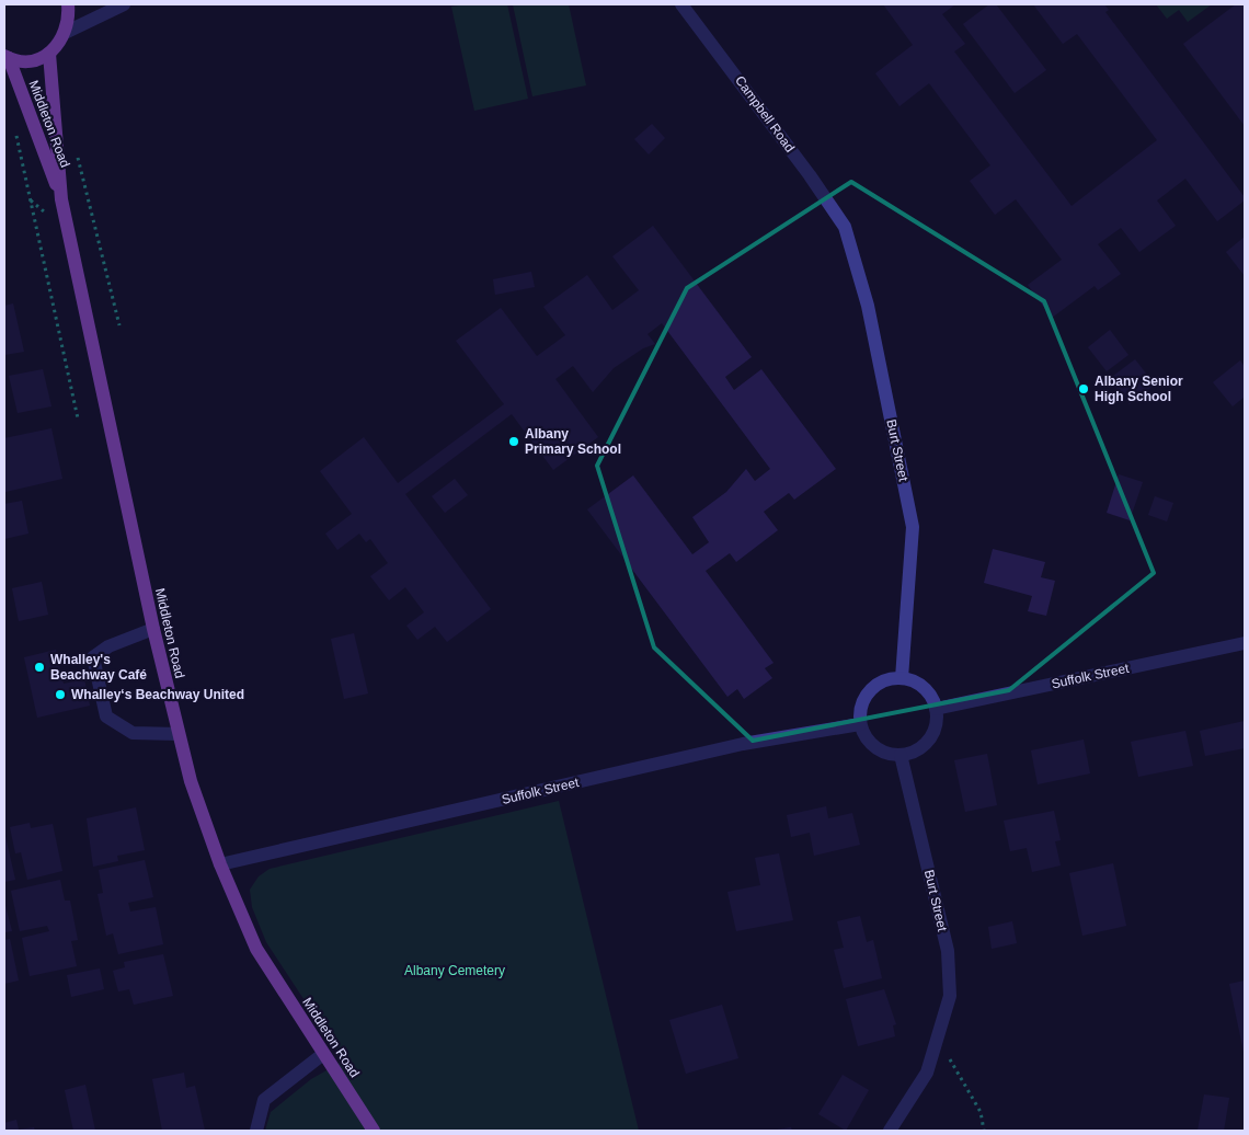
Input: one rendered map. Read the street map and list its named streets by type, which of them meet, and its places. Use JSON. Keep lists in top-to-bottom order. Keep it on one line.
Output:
{"streets":{"main road":["Middleton Road"],"street":["Campbell Road","Burt Street","Suffolk Street"]},"crossings":[["Campbell Road","Burt Street"],["Middleton Road","Suffolk Street"],["Burt Street","Suffolk Street"]],"parks":["Albany Cemetery"],"places":["Albany Senior High School","Albany Primary School","Whalley's Beachway Café","Whalley‘s Beachway United"]}
